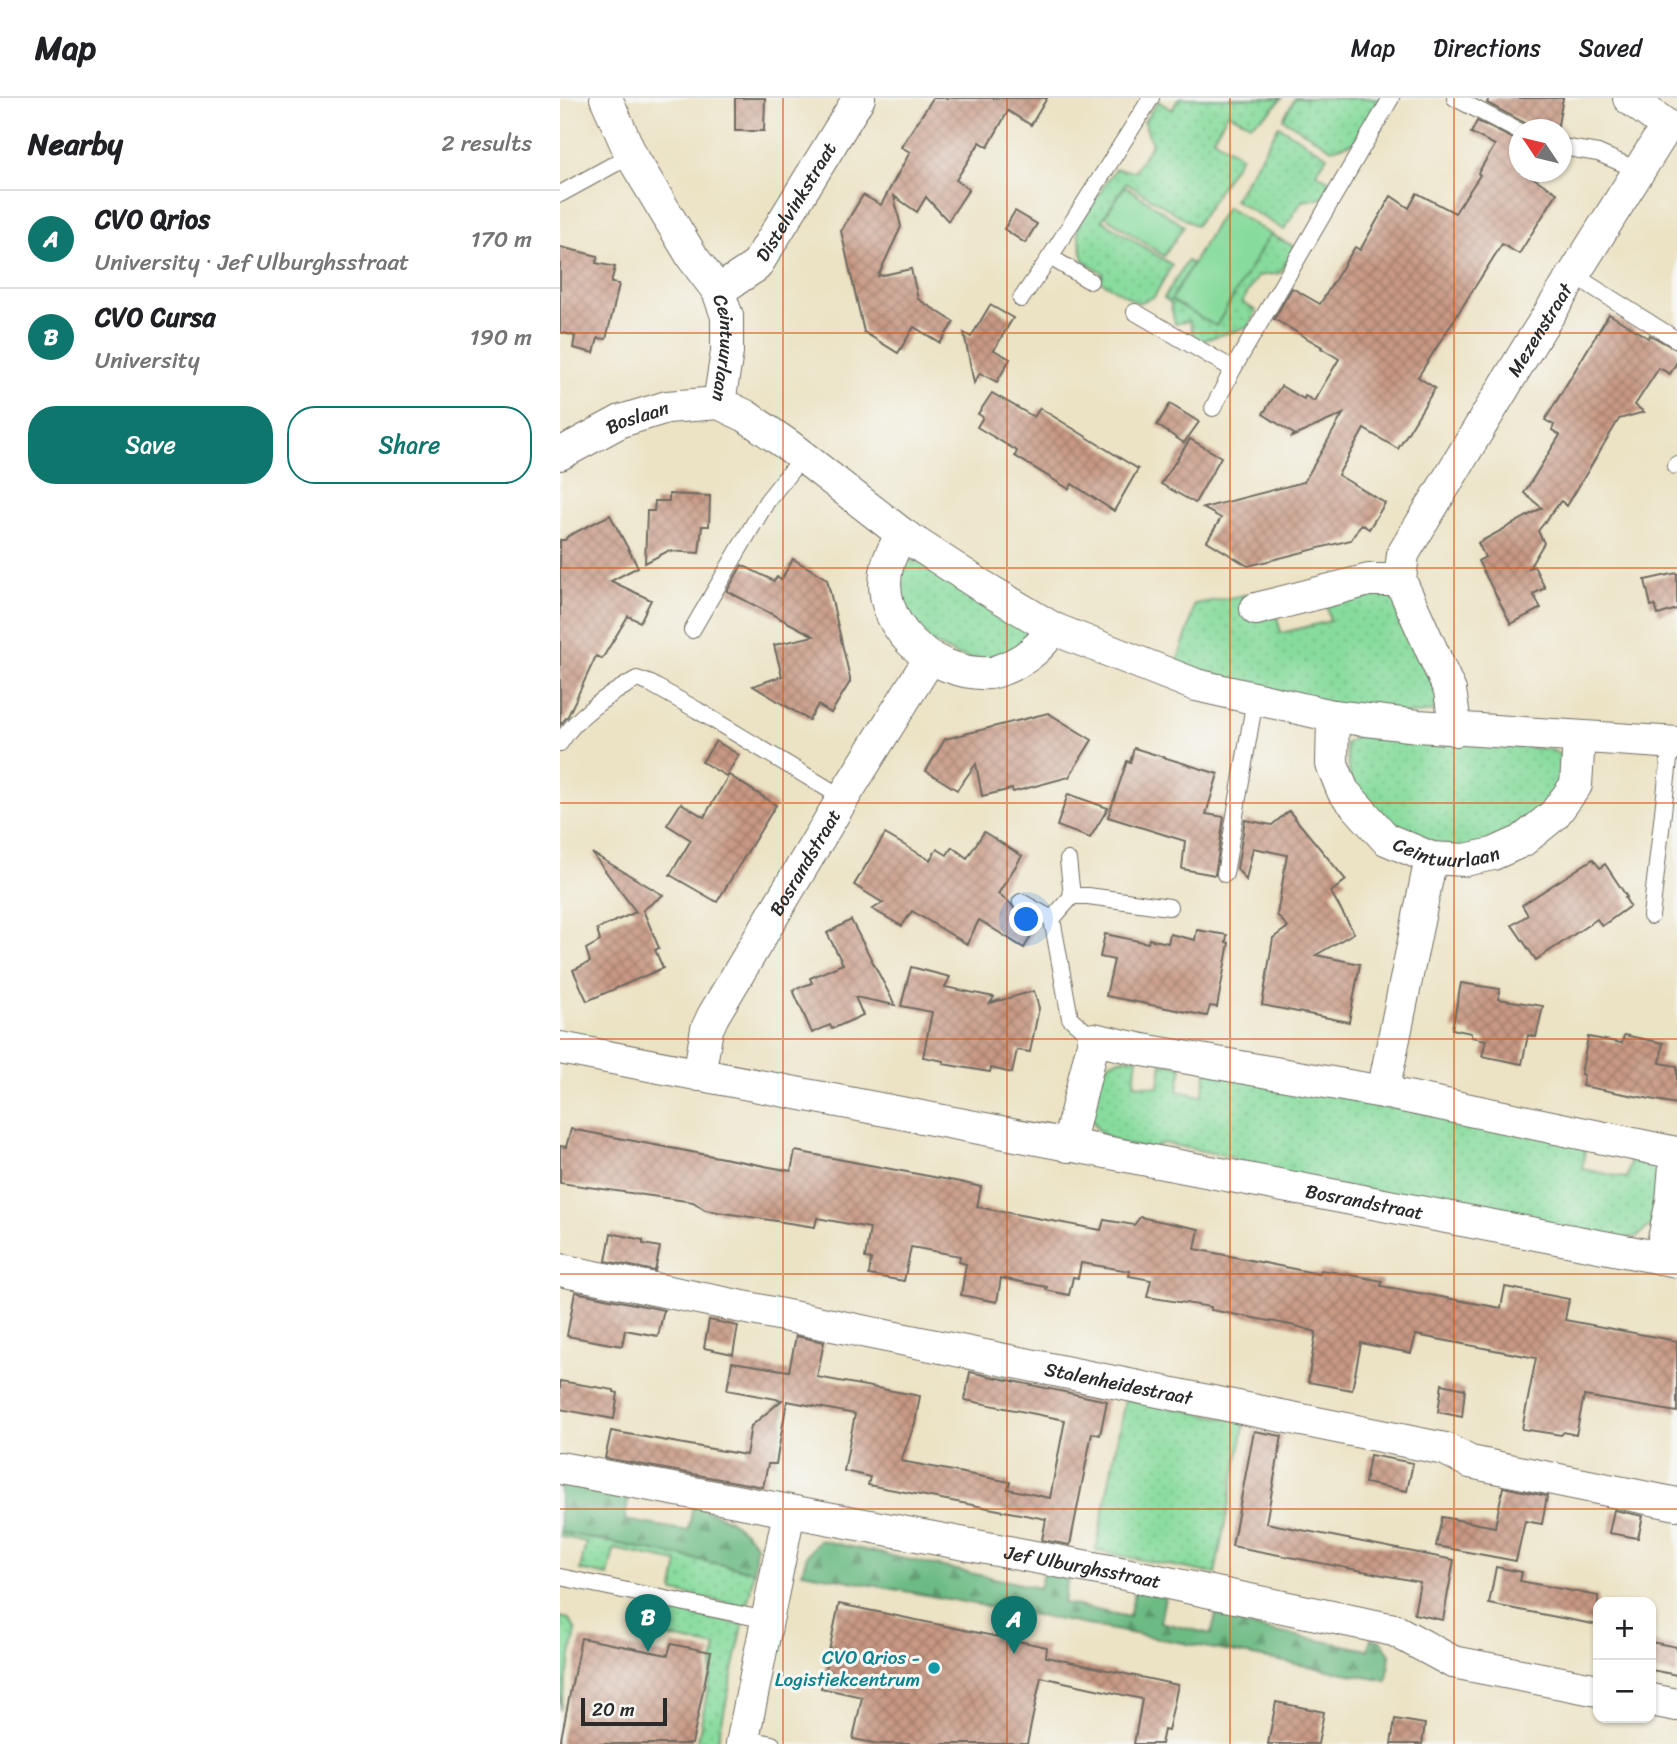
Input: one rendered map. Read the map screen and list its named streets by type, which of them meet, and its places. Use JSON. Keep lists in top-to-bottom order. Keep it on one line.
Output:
{"streets":{"street":["Distelvinkstraat","Mezenstraat","Ceintuurlaan","Boslaan","Bosrandstraat","Stalenheidestraat","Jef Ulburghsstraat"]},"crossings":[["Distelvinkstraat","Ceintuurlaan"],["Ceintuurlaan","Boslaan"]],"places":["CVO Qrios - Logistiekcentrum"],"scale_bar":"20 m","north":"top left","page":{"header":"Map","nav":["Map","Directions","Saved"],"heading":["Nearby","2 results"],"list":[{"mark":"A","name":"CVO Qrios","note":"University · Jef Ulburghsstraat","value":"170 m"},{"mark":"B","name":"CVO Cursa","note":"University","value":"190 m"}],"buttons":["Save","Share"],"pins":["B","A"],"map_buttons":["+","−"],"scale":"20 m"}}
